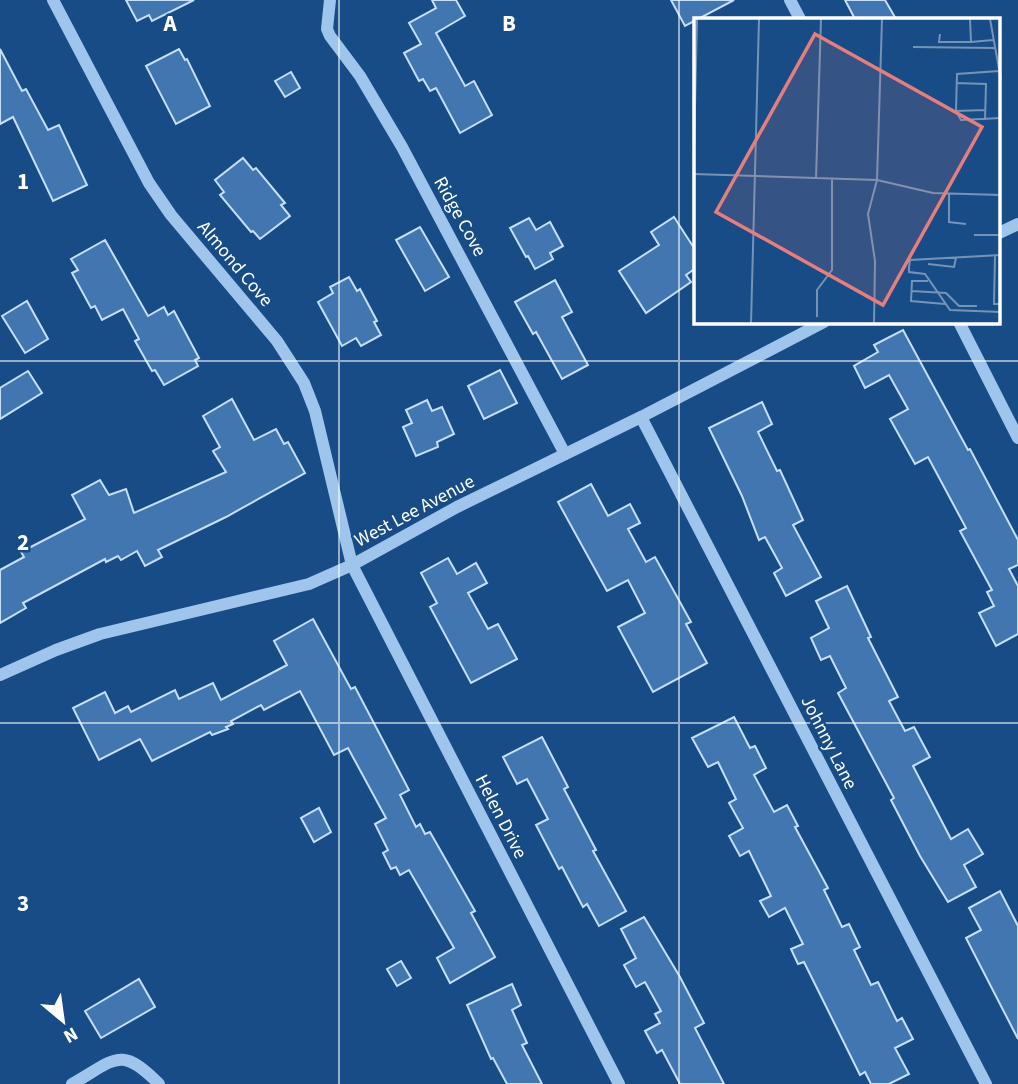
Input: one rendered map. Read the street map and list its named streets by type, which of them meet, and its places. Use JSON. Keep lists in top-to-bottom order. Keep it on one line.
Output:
{"streets":{"street":["Ridge Cove","Almond Cove","West Lee Avenue","Johnny Lane","Helen Drive"]},"crossings":[["Ridge Cove","West Lee Avenue"],["Almond Cove","West Lee Avenue"],["Almond Cove","Helen Drive"],["West Lee Avenue","Johnny Lane"],["West Lee Avenue","Helen Drive"]],"north":"bottom right","grid":{"columns":["A","B"],"rows":["1","2","3"]}}
